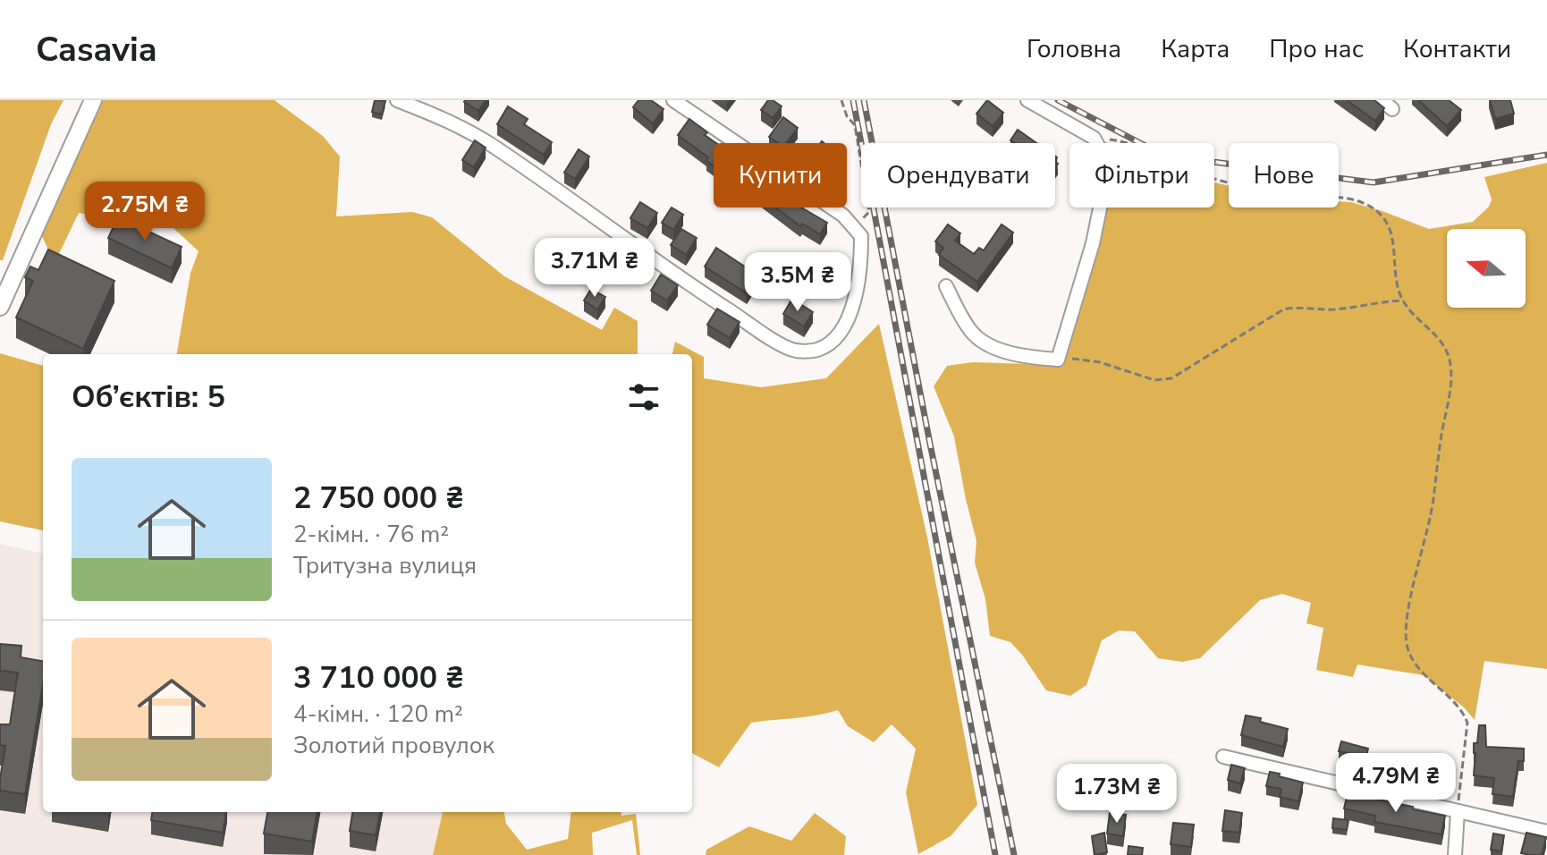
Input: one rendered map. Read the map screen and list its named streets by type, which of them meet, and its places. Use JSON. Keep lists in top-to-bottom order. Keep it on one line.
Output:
{"north":"left","page":{"header":"Casavia","nav":["Головна","Карта","Про нас","Контакти"],"chip":["Купити","Орендувати","Фільтри","Нове"],"price":["2.75M ₴","3.71M ₴","3.5M ₴","4.79M ₴","1.73M ₴"],"heading":"Об’єктів: 5","list":[{"name":"2 750 000 ₴","note":"2-кімн. · 76 m² · Тритузна вулиця"},{"name":"3 710 000 ₴","note":"4-кімн. · 120 m² · Золотий провулок"}]}}
